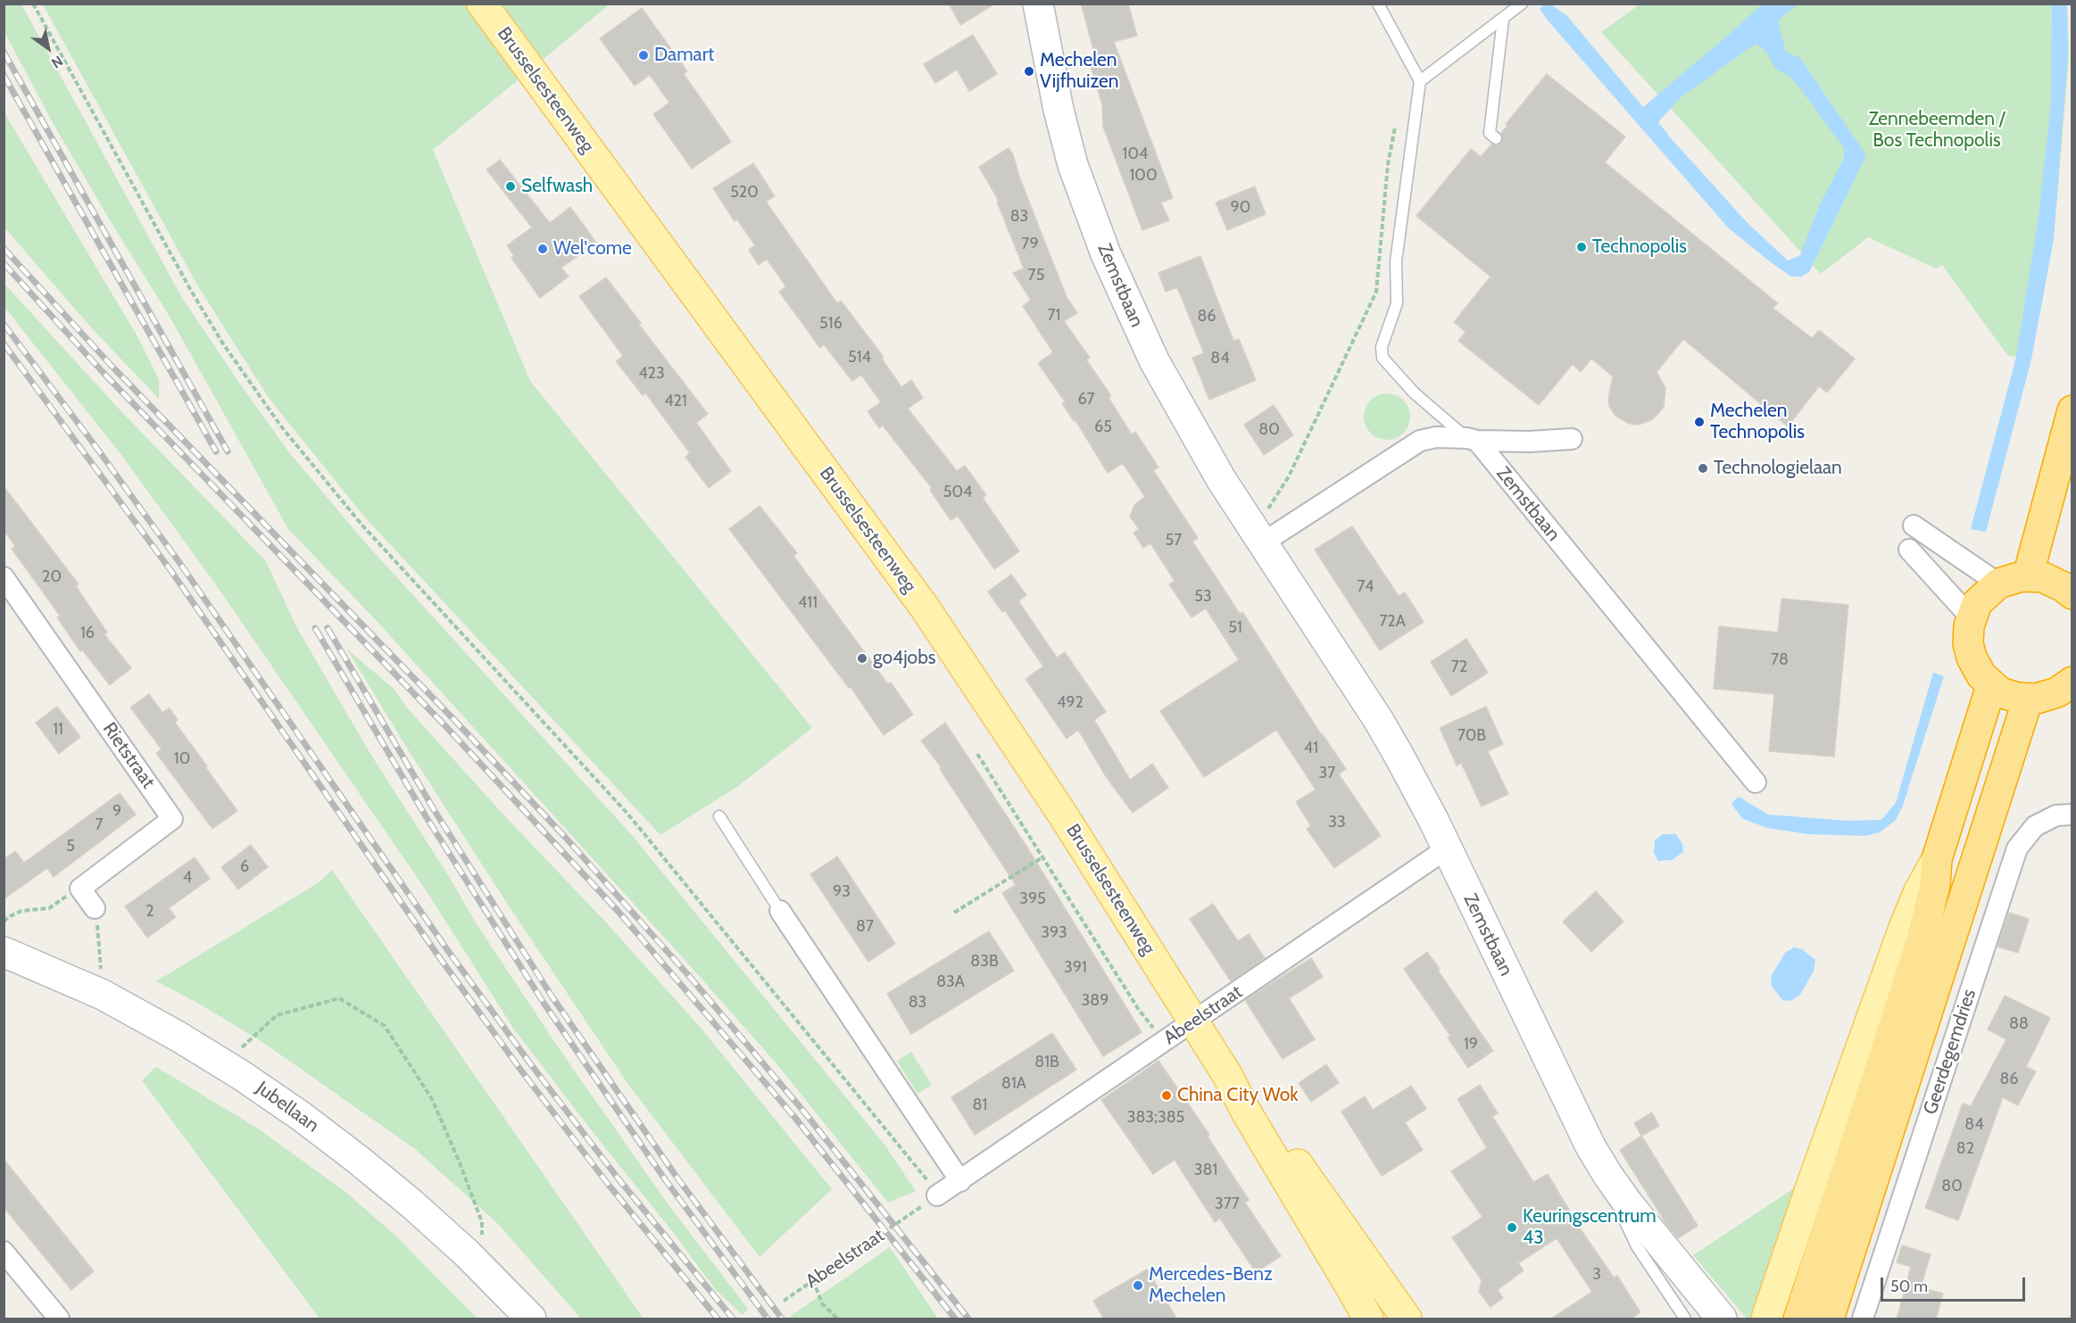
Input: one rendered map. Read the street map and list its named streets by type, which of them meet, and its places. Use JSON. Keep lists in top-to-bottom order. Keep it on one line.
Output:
{"streets":{"main road":["Brusselsesteenweg"],"street":["Zemstbaan","Rietstraat","Abeelstraat","Geerdegemdries","Jubellaan"]},"crossings":[["Brusselsesteenweg","Abeelstraat"],["Zemstbaan","Abeelstraat"]],"parks":["Zennebeemden / Bos Technopolis"],"places":["Damart","Mechelen Vijfhuizen","Selfwash","Technopolis","Wel'come","Mechelen Technopolis","Technologielaan","go4jobs","China City Wok","Keuringscentrum 43","Mercedes-Benz Mechelen"],"house_numbers":["104","100","520","90","83","79","75","71","86","516","514","84","423","67","421","65","80","504","57","20","74","53","411","72A","51","16","78","72","492","11","70B","41","10","37","9","33","7","5","6","4","93","395","2","87","393","83B","391","83A","389","83","88","19","81B","86","81A","81","383;385","84","82","381","80","377","3"],"scale_bar":"50 m","north":"bottom right"}
